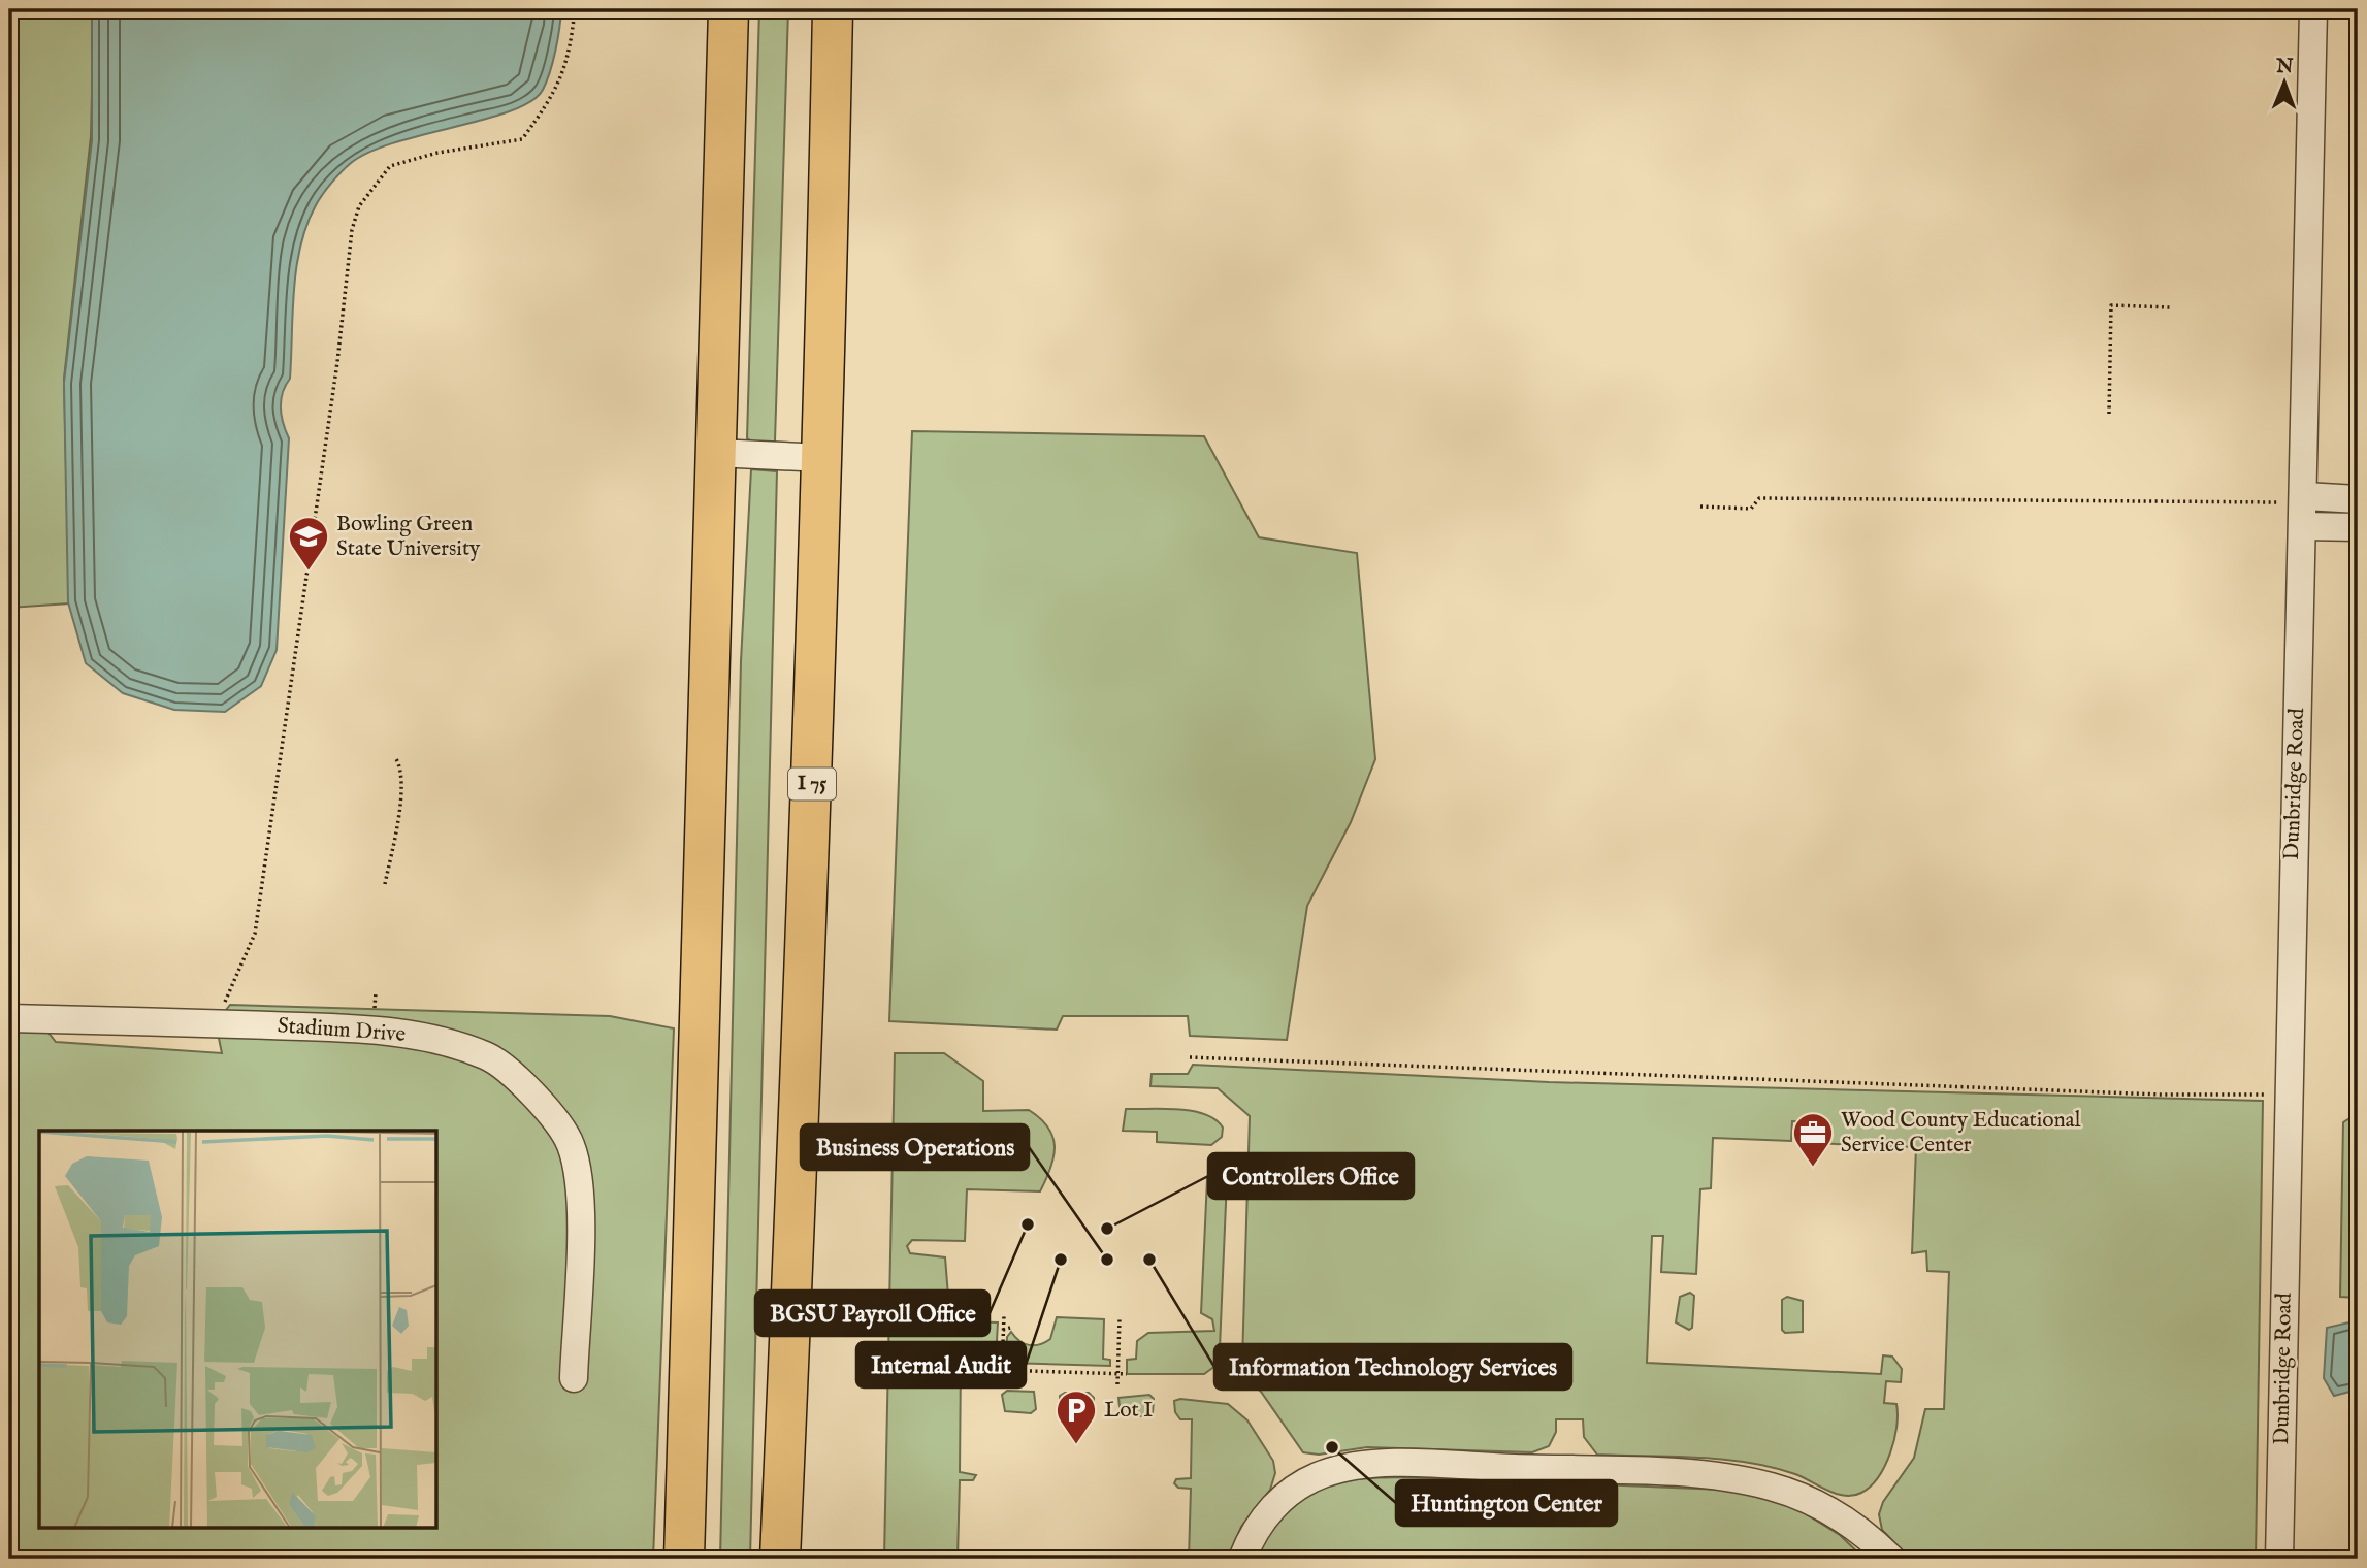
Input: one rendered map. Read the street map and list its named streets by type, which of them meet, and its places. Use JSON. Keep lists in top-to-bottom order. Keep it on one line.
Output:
{"streets":{"highway":["I 75"],"street":["Dunbridge Road","Stadium Drive"]},"places":{"school or university":["Bowling Green State University"],"office":["Wood County Educational Service Center"],"other":["BGSU Payroll Office","Controllers Office","Internal Audit","Business Operations","Information Technology Services","Huntington Center"],"parking":["Lot I"]},"north":"top"}
